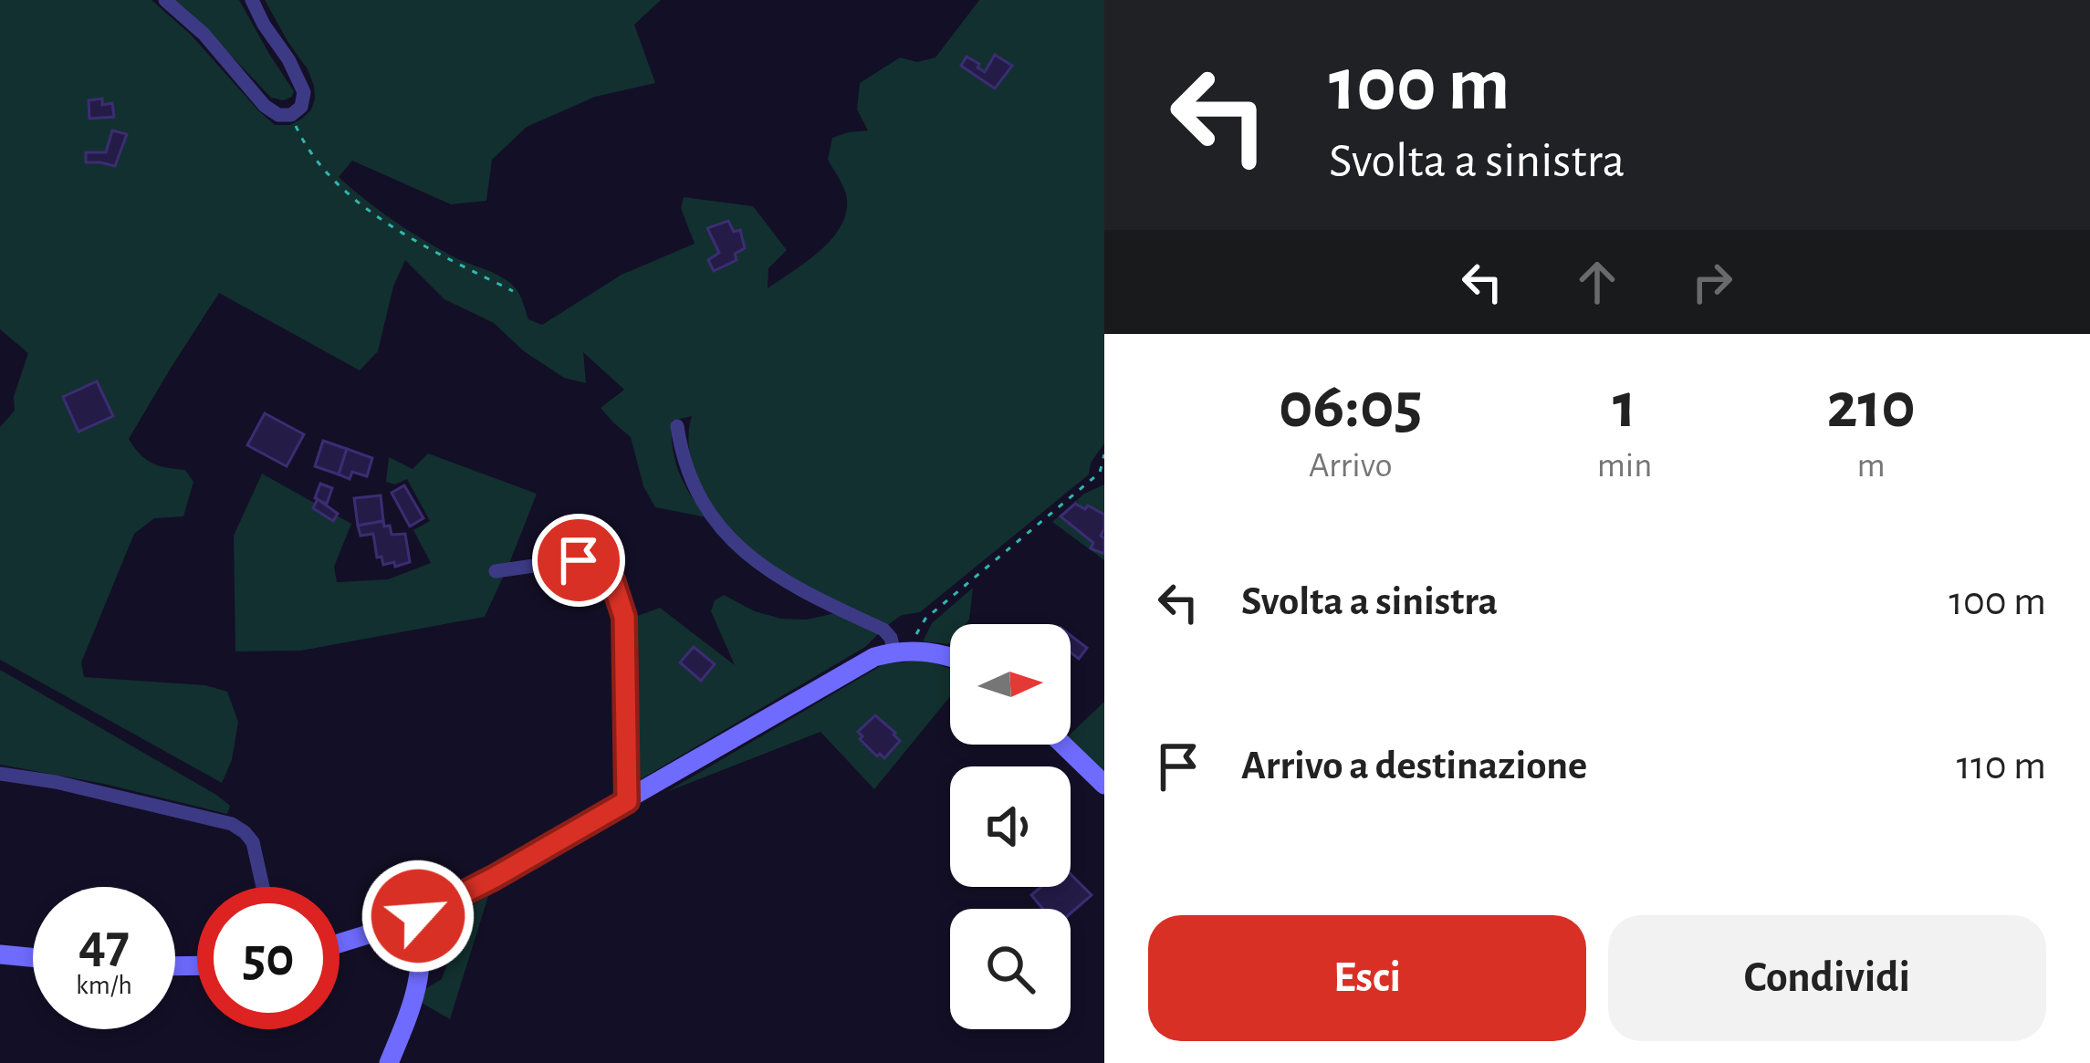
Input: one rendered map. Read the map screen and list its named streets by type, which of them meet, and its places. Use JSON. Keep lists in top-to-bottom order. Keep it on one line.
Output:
{"north":"right","page":{"turn":["100 m","Svolta a sinistra"],"eta":["06:05","Arrivo","1","min","210","m"],"list":[{"name":"Svolta a sinistra","value":"100 m"},{"name":"Arrivo a destinazione","value":"110 m"}],"speed":"47 km/h","limit":"50","buttons":["Esci","Condividi"]}}
